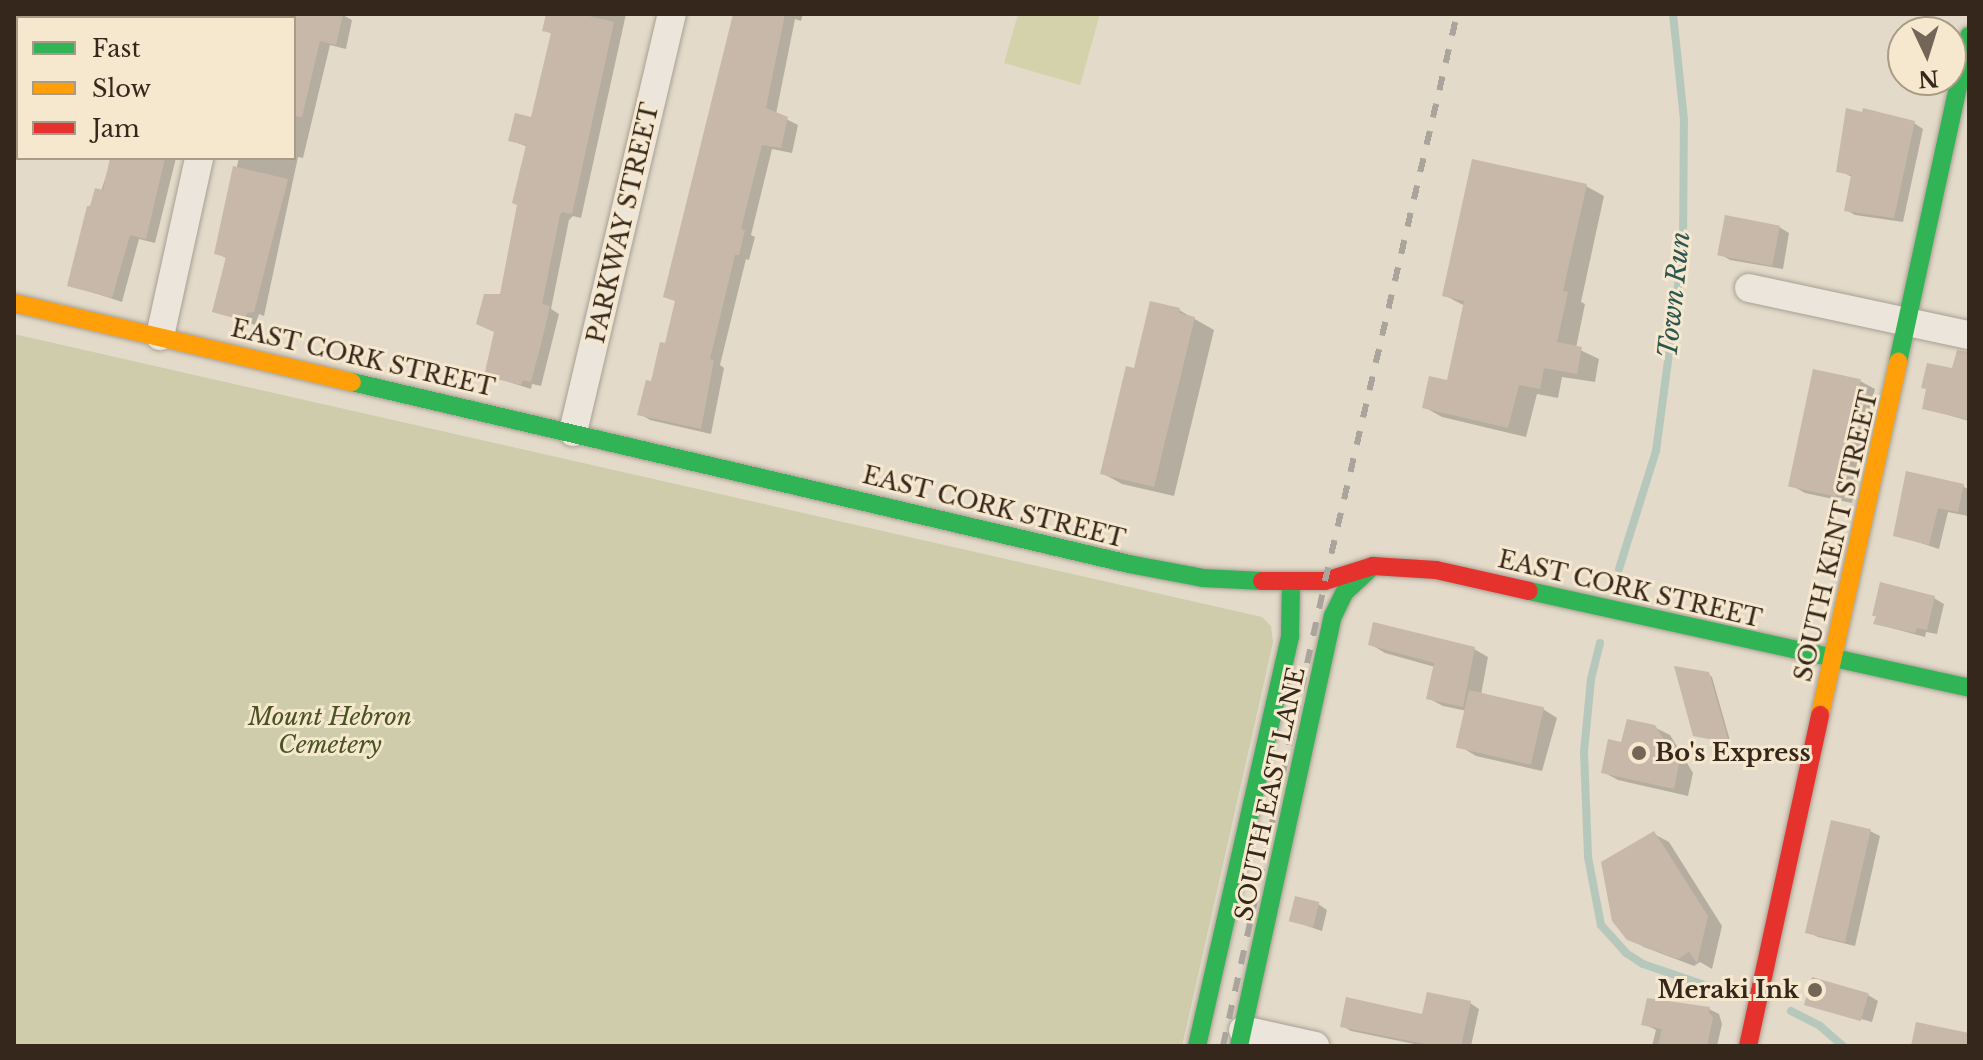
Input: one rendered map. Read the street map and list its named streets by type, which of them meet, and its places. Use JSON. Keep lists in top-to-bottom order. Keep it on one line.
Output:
{"streets":{"main road":["EAST CORK STREET","SOUTH KENT STREET","SOUTH EAST LANE"],"street":["PARKWAY STREET"]},"crossings":[["PARKWAY STREET","EAST CORK STREET"],["EAST CORK STREET","SOUTH KENT STREET"],["EAST CORK STREET","SOUTH EAST LANE"]],"water":["Town Run"],"parks":["Mount Hebron Cemetery"],"places":["Bo's Express","Meraki Ink"],"legend":["Fast","Slow","Jam"],"north":"bottom"}
